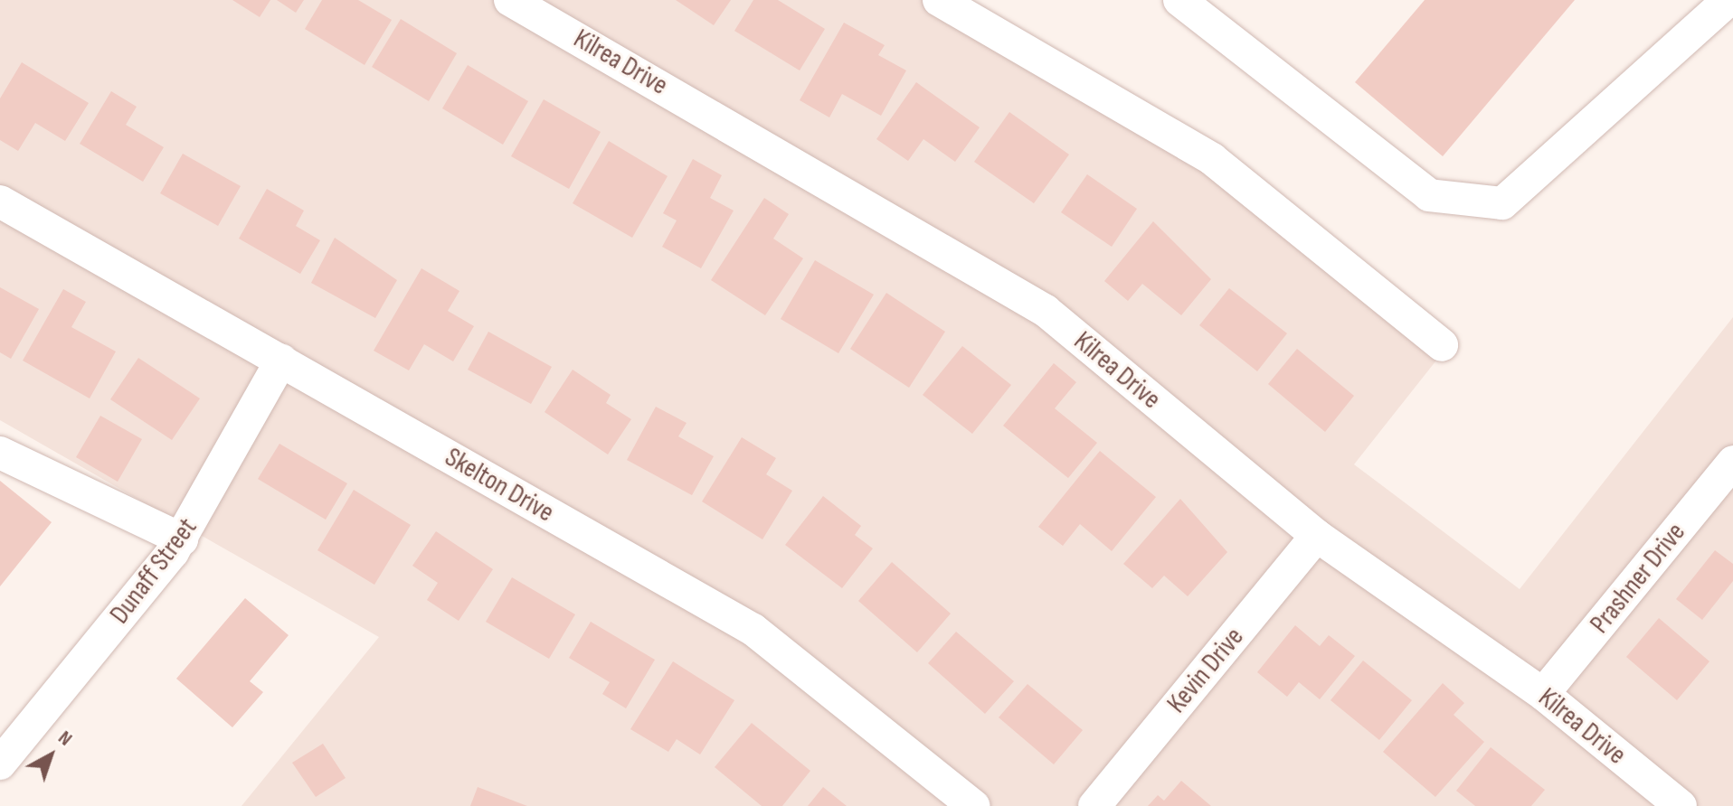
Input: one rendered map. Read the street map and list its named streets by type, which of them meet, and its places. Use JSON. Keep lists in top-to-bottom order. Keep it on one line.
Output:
{"streets":{"street":["Kilrea Drive","Skelton Drive","Dunaff Street","Prashner Drive","Kevin Drive"]},"crossings":[["Kilrea Drive","Prashner Drive"],["Kilrea Drive","Kevin Drive"],["Skelton Drive","Dunaff Street"]],"north":"top right"}
